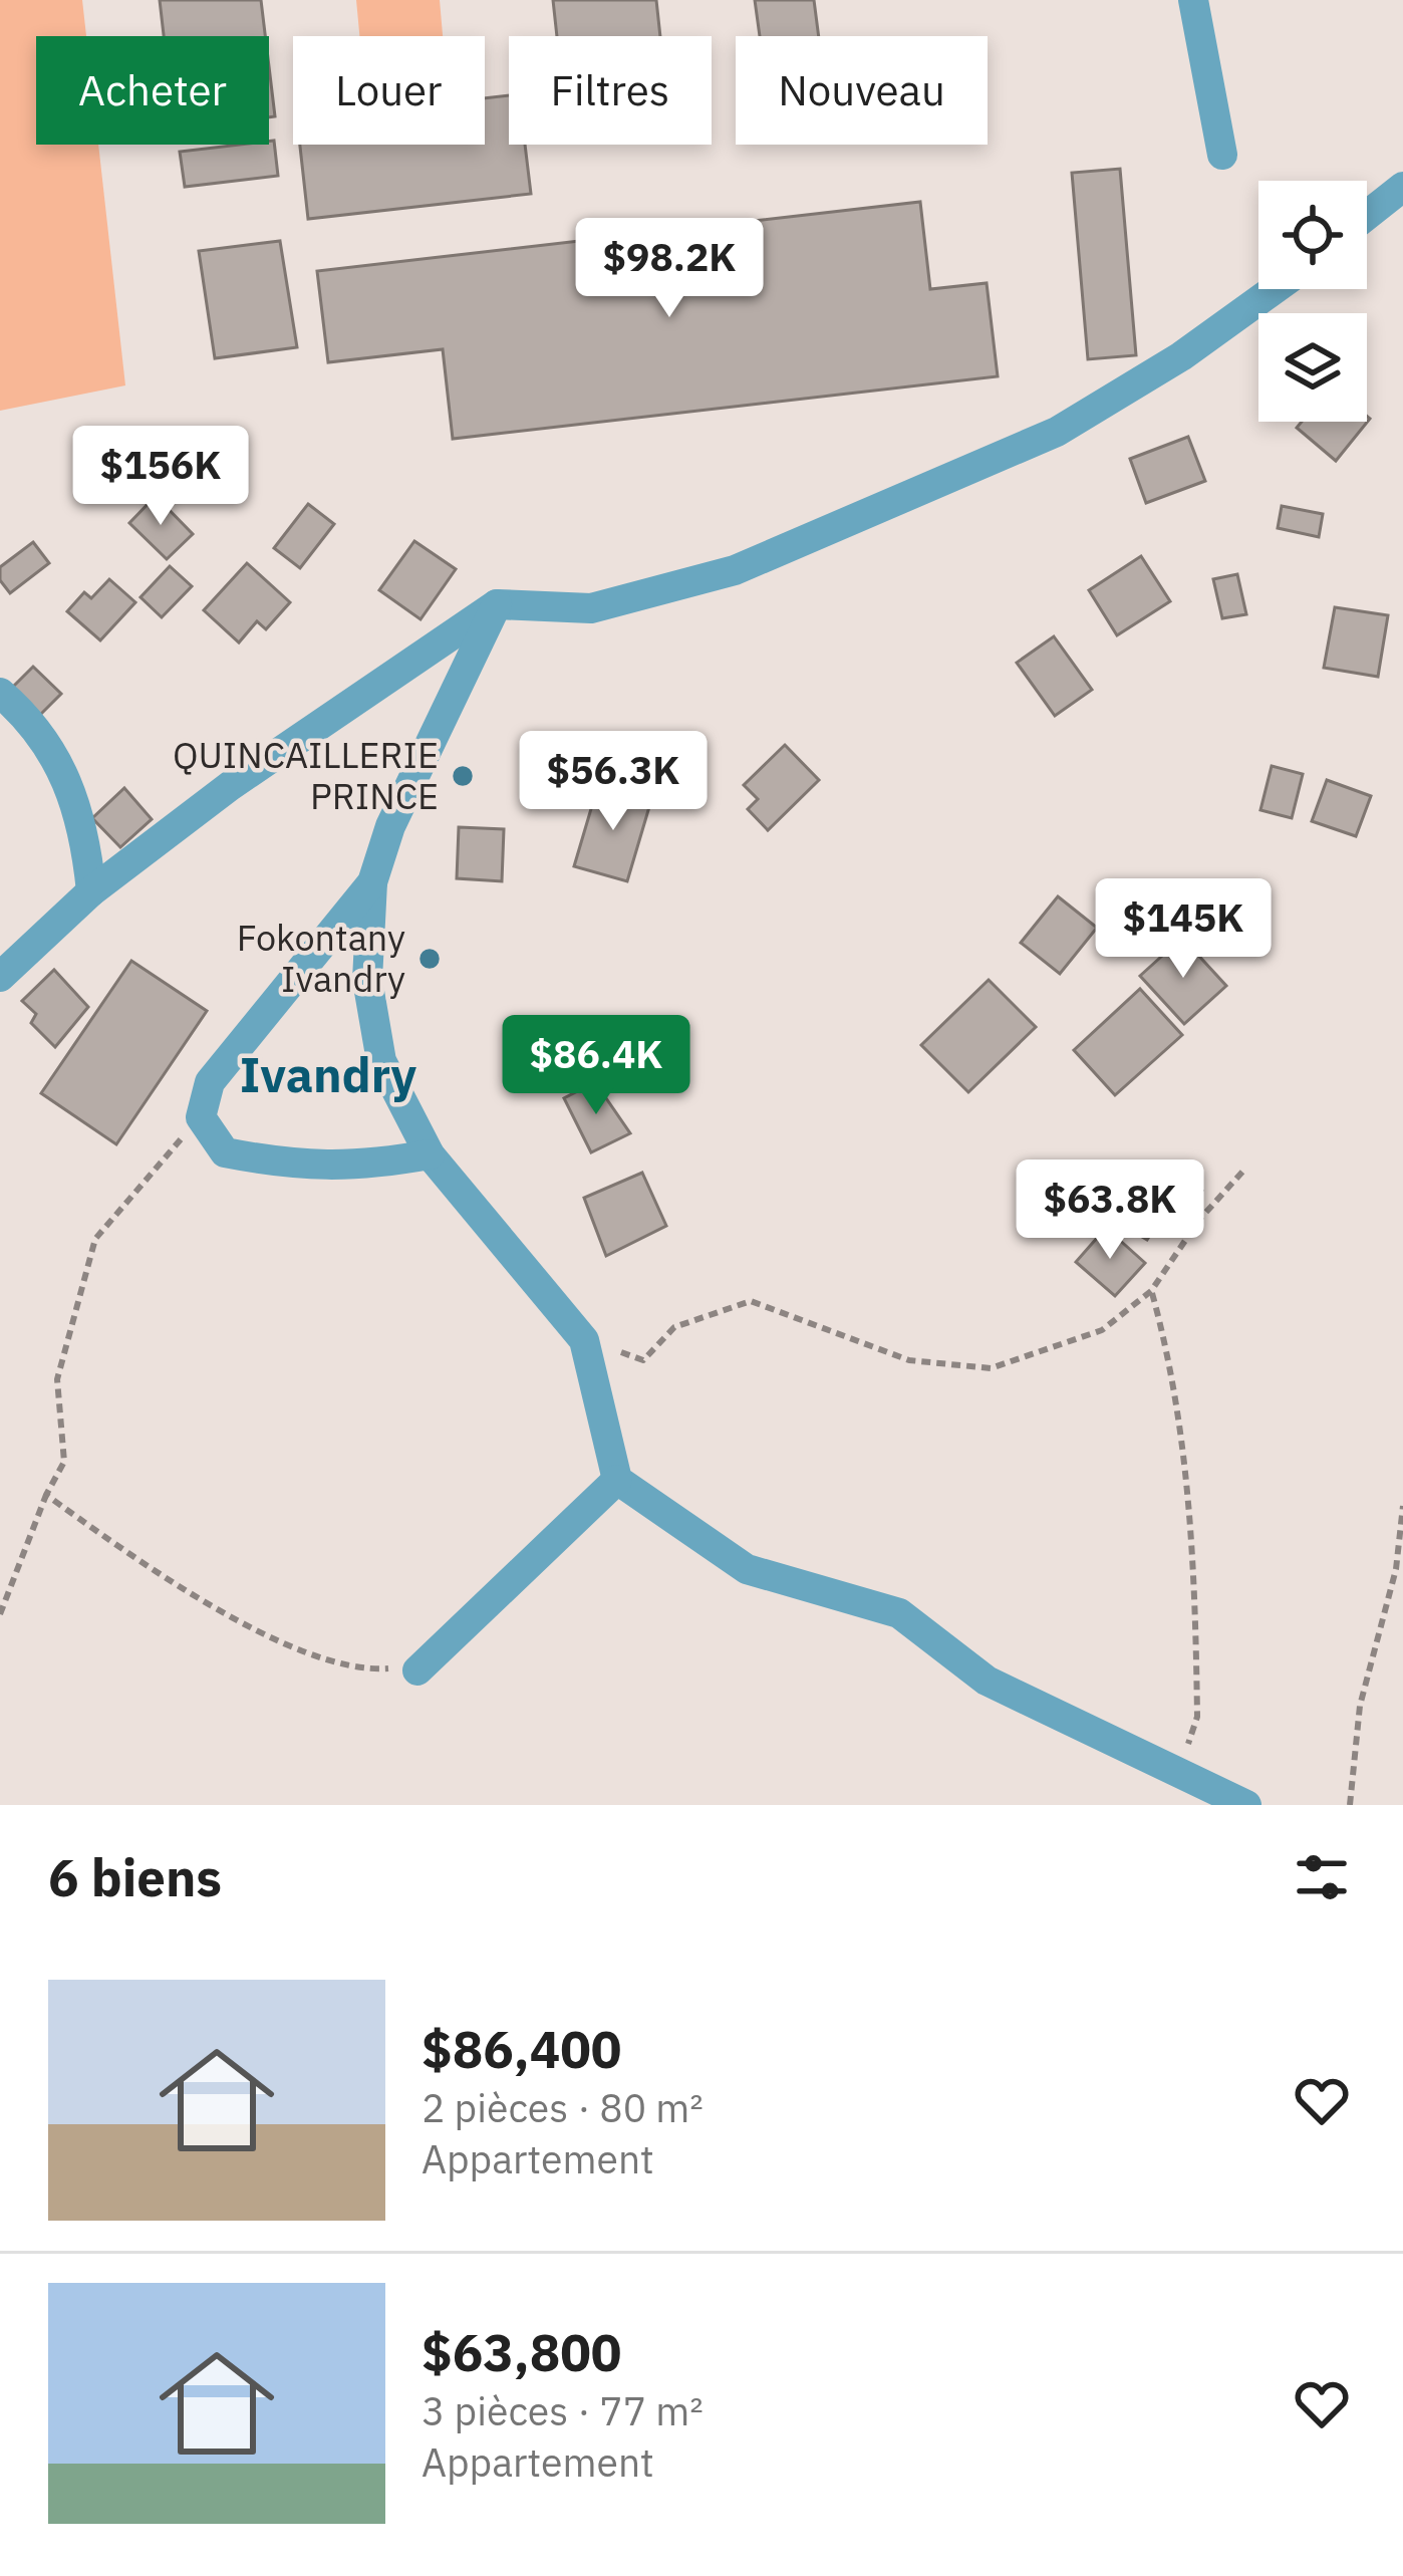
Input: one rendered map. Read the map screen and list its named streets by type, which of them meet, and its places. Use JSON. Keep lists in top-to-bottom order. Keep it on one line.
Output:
{"districts":["Ivandry"],"places":["QUINCAILLERIE PRINCE","Fokontany Ivandry"],"page":{"chip":["Acheter","Louer","Filtres","Nouveau"],"price":["$98.2K","$156K","$56.3K","$145K","$86.4K","$63.8K"],"heading":"6 biens","list":[{"name":"$86,400","note":"2 pièces · 80 m² · Appartement"},{"name":"$63,800","note":"3 pièces · 77 m² · Appartement"}]}}
